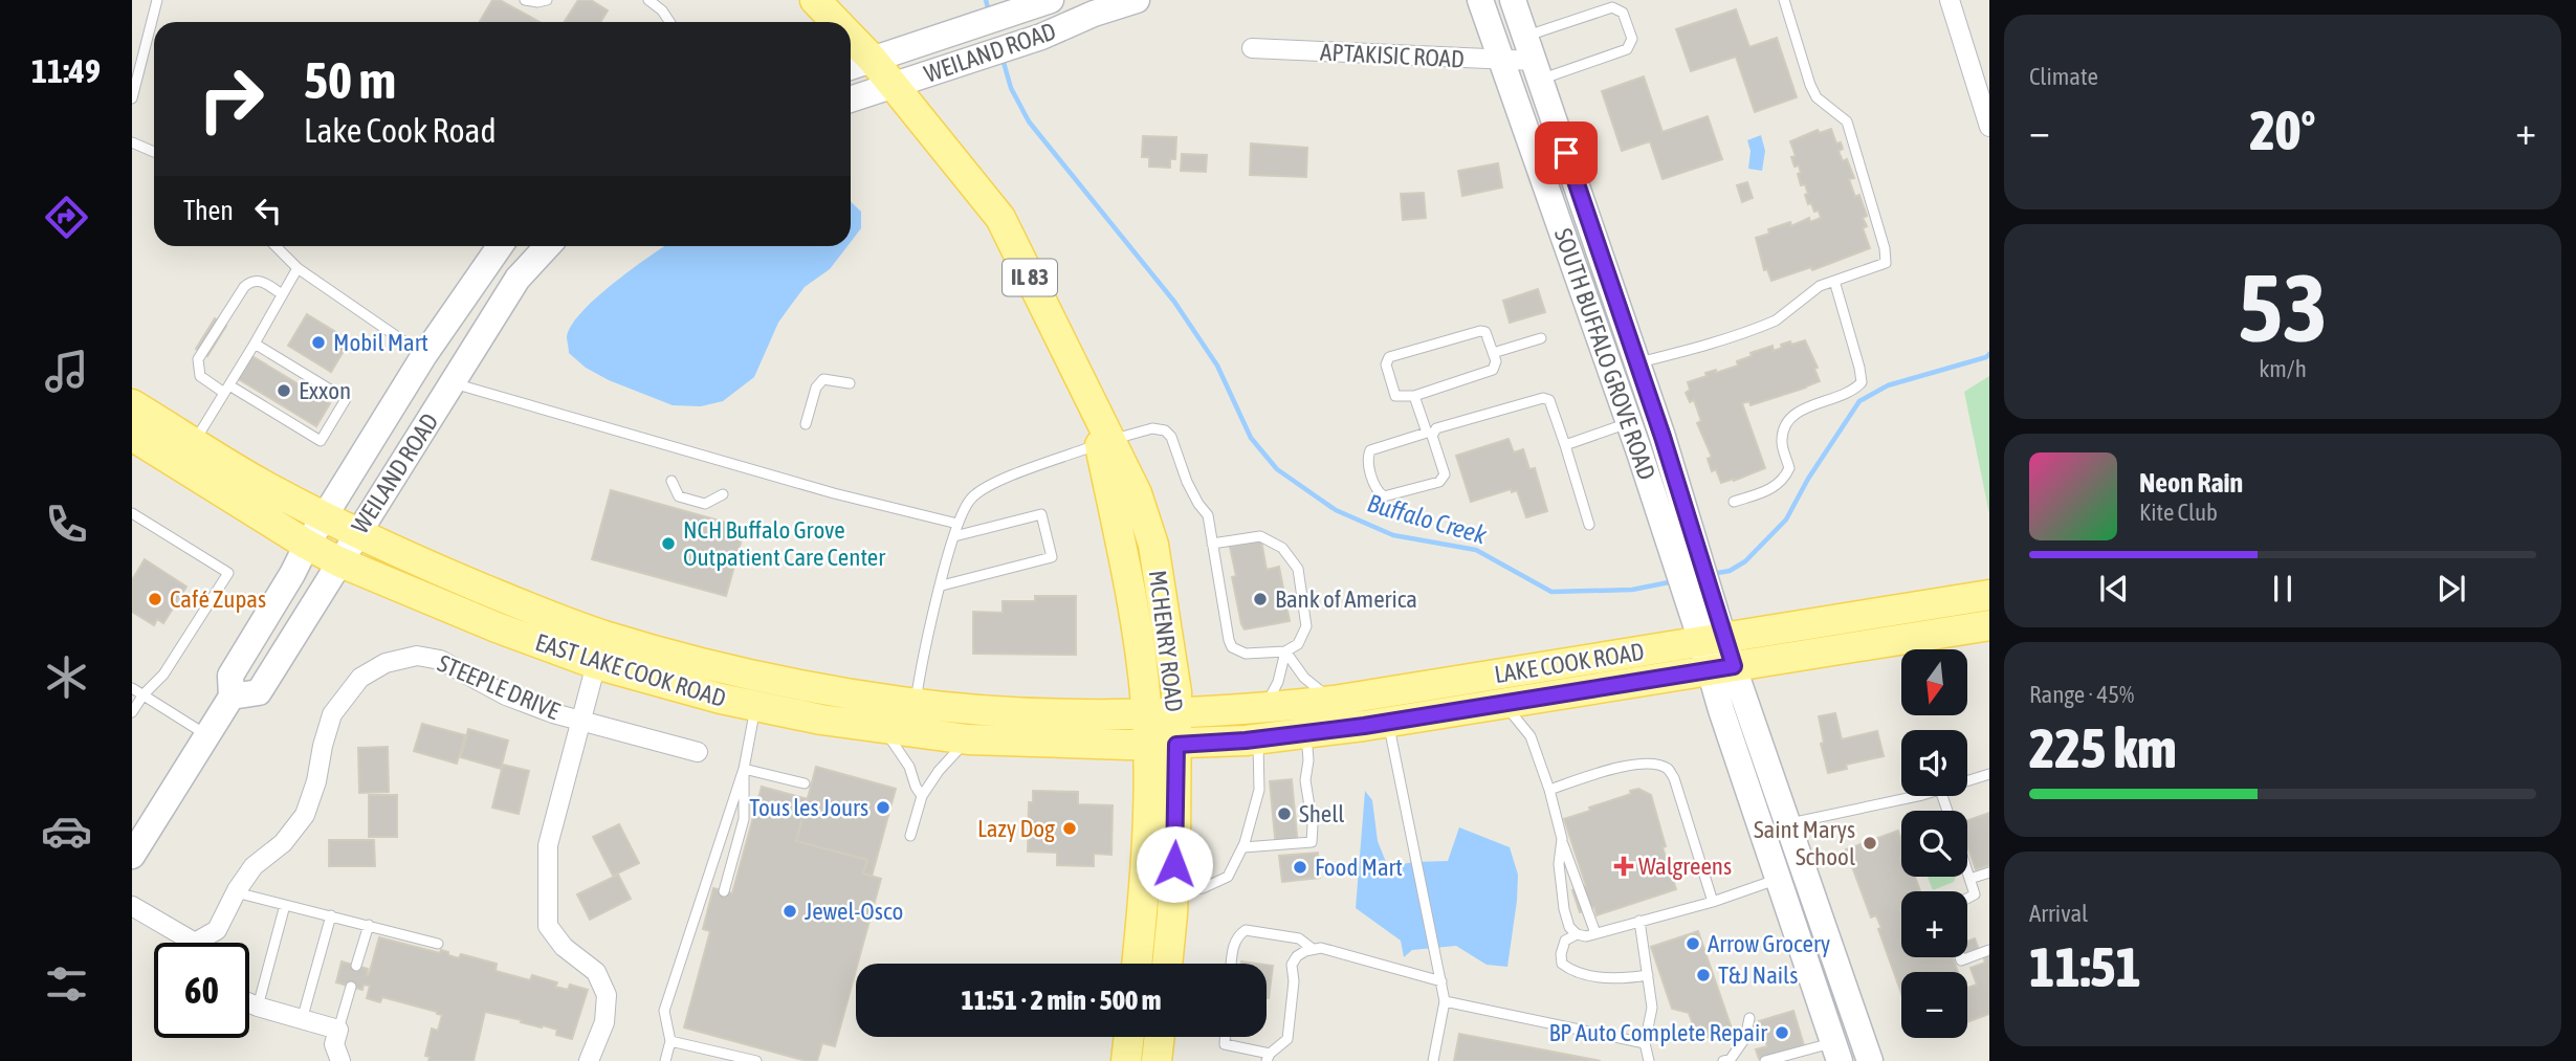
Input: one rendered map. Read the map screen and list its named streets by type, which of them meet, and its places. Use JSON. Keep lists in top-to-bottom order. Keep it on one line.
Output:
{"streets":{"main road":["WEILAND ROAD","IL 83","SOUTH BUFFALO GROVE ROAD","MCHENRY ROAD","LAKE COOK ROAD","EAST LAKE COOK ROAD"],"street":["APTAKISIC ROAD","STEEPLE DRIVE"]},"crossings":[["WEILAND ROAD","MCHENRY ROAD"],["WEILAND ROAD","EAST LAKE COOK ROAD"],["APTAKISIC ROAD","SOUTH BUFFALO GROVE ROAD"],["SOUTH BUFFALO GROVE ROAD","LAKE COOK ROAD"],["MCHENRY ROAD","LAKE COOK ROAD"],["MCHENRY ROAD","EAST LAKE COOK ROAD"],["LAKE COOK ROAD","EAST LAKE COOK ROAD"]],"water":["Buffalo Creek"],"places":{"other":["Mobil Mart","Exxon","NCH Buffalo Grove Outpatient Care Center","Café Zupas","Bank of America","Tous les Jours","Shell","Lazy Dog","Saint Marys School","Food Mart","Jewel-Osco","Arrow Grocery","T&J Nails","BP Auto Complete Repair"],"health":["Walgreens"]},"north":"bottom","page":{"tabs":"11:49","tile":["Climate",["53","km/h"],["Range · 45%","225 km"],["Arrival","11:51"]],"turn":["50 m","Lake Cook Road"],"heat":["−","20°","+"],"then":"Then","song":["Neon Rain","Kite Club"],"map_buttons":["+","−"],"limit":"60","trip":"11:51 · 2 min · 500 m"}}
